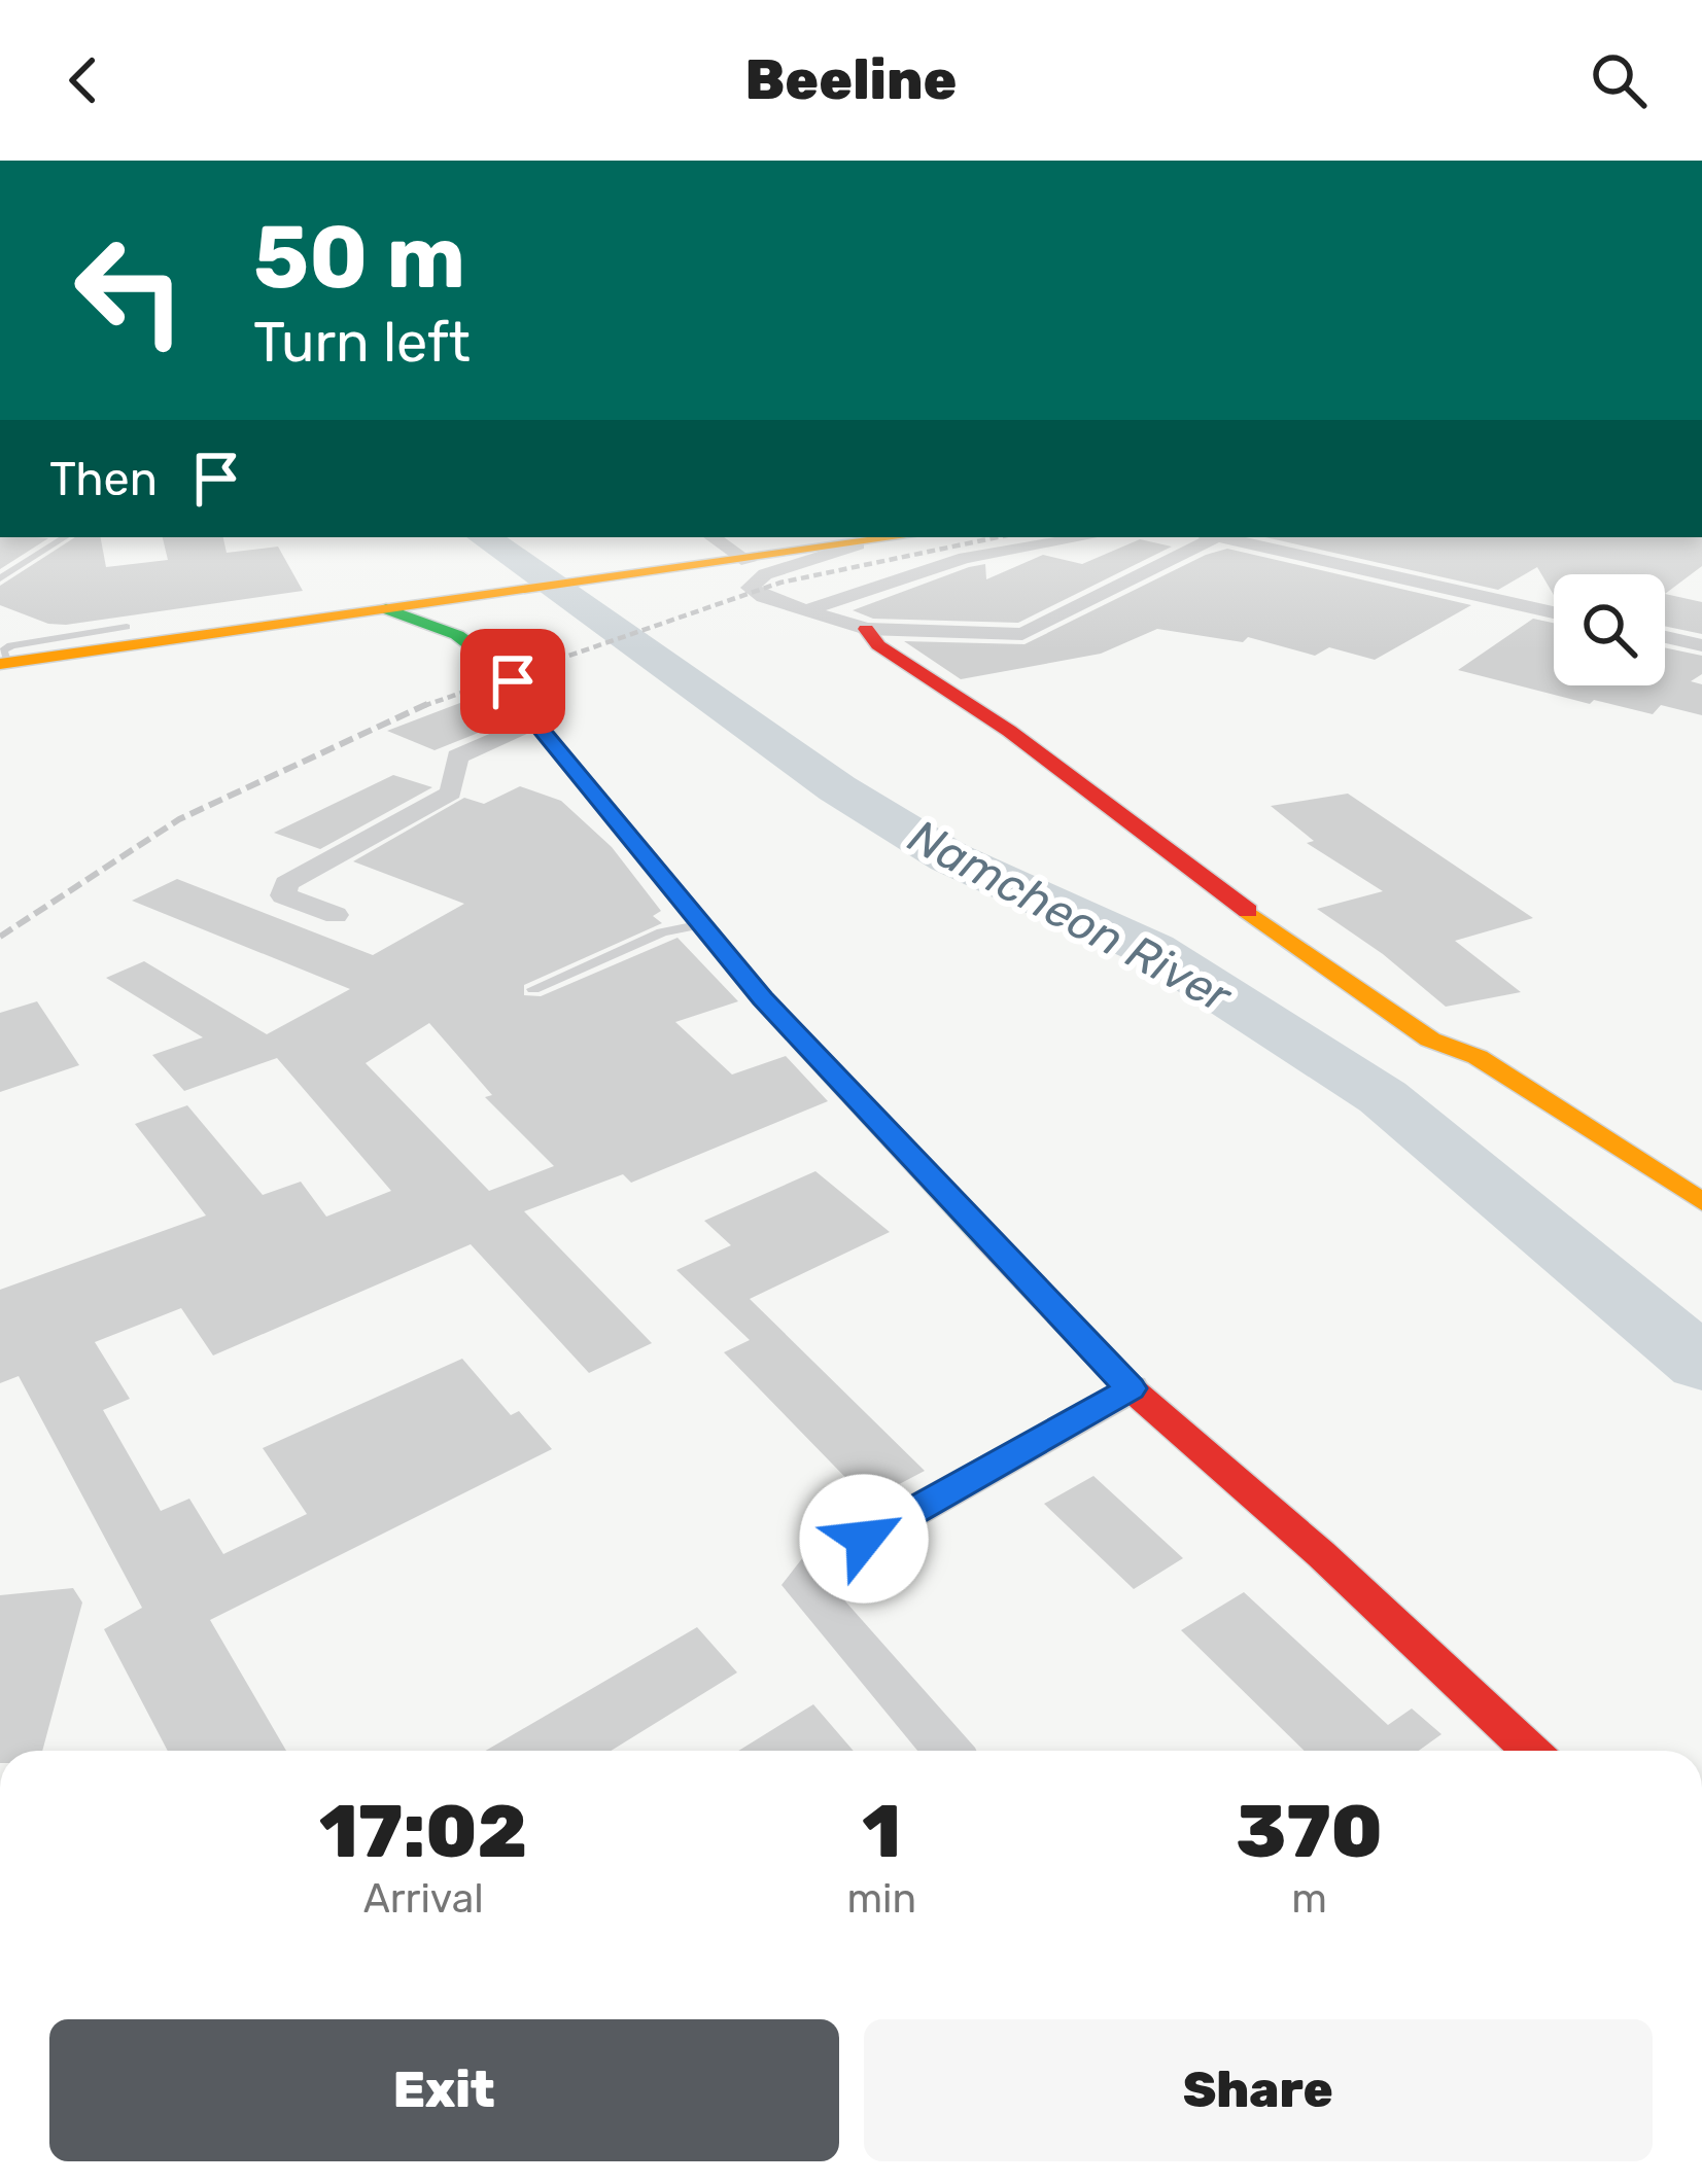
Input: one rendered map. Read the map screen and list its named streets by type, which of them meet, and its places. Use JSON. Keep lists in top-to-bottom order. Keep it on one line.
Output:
{"water":["Namcheon River"],"page":{"header":"Beeline","turn":["50 m","Turn left"],"then":"Then","eta":["17:02","Arrival","1","min","370","m"],"buttons":["Exit","Share"]}}
